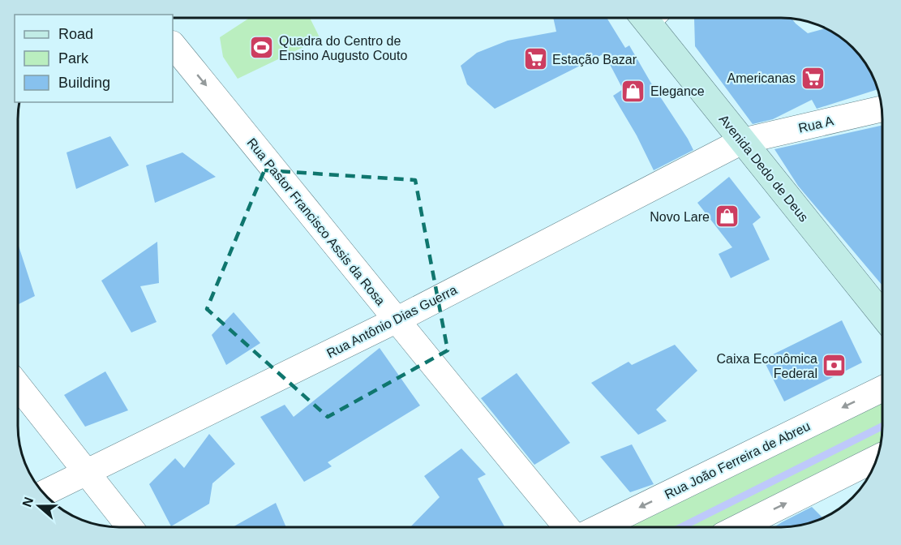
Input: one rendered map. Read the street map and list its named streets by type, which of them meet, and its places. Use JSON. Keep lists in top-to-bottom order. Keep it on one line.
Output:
{"streets":{"main road":["Avenida Dedo de Deus"],"street":["Rua A","Rua Pastor Francisco Assis da Rosa","Rua Antônio Dias Guerra","Rua João Ferreira de Abreu"]},"crossings":[["Rua A","Avenida Dedo de Deus"],["Rua A","Rua Antônio Dias Guerra"],["Avenida Dedo de Deus","Rua Antônio Dias Guerra"],["Rua Pastor Francisco Assis da Rosa","Rua Antônio Dias Guerra"]],"one_way":["Rua Pastor Francisco Assis da Rosa"],"places":{"sports":["Quadra do Centro de Ensino Augusto Couto"],"supermarket":["Estação Bazar","Americanas"],"shop":["Elegance","Novo Lare"],"bank":["Caixa Econômica Federal"]},"legend":["Road","Park","Building"],"north":"left"}
